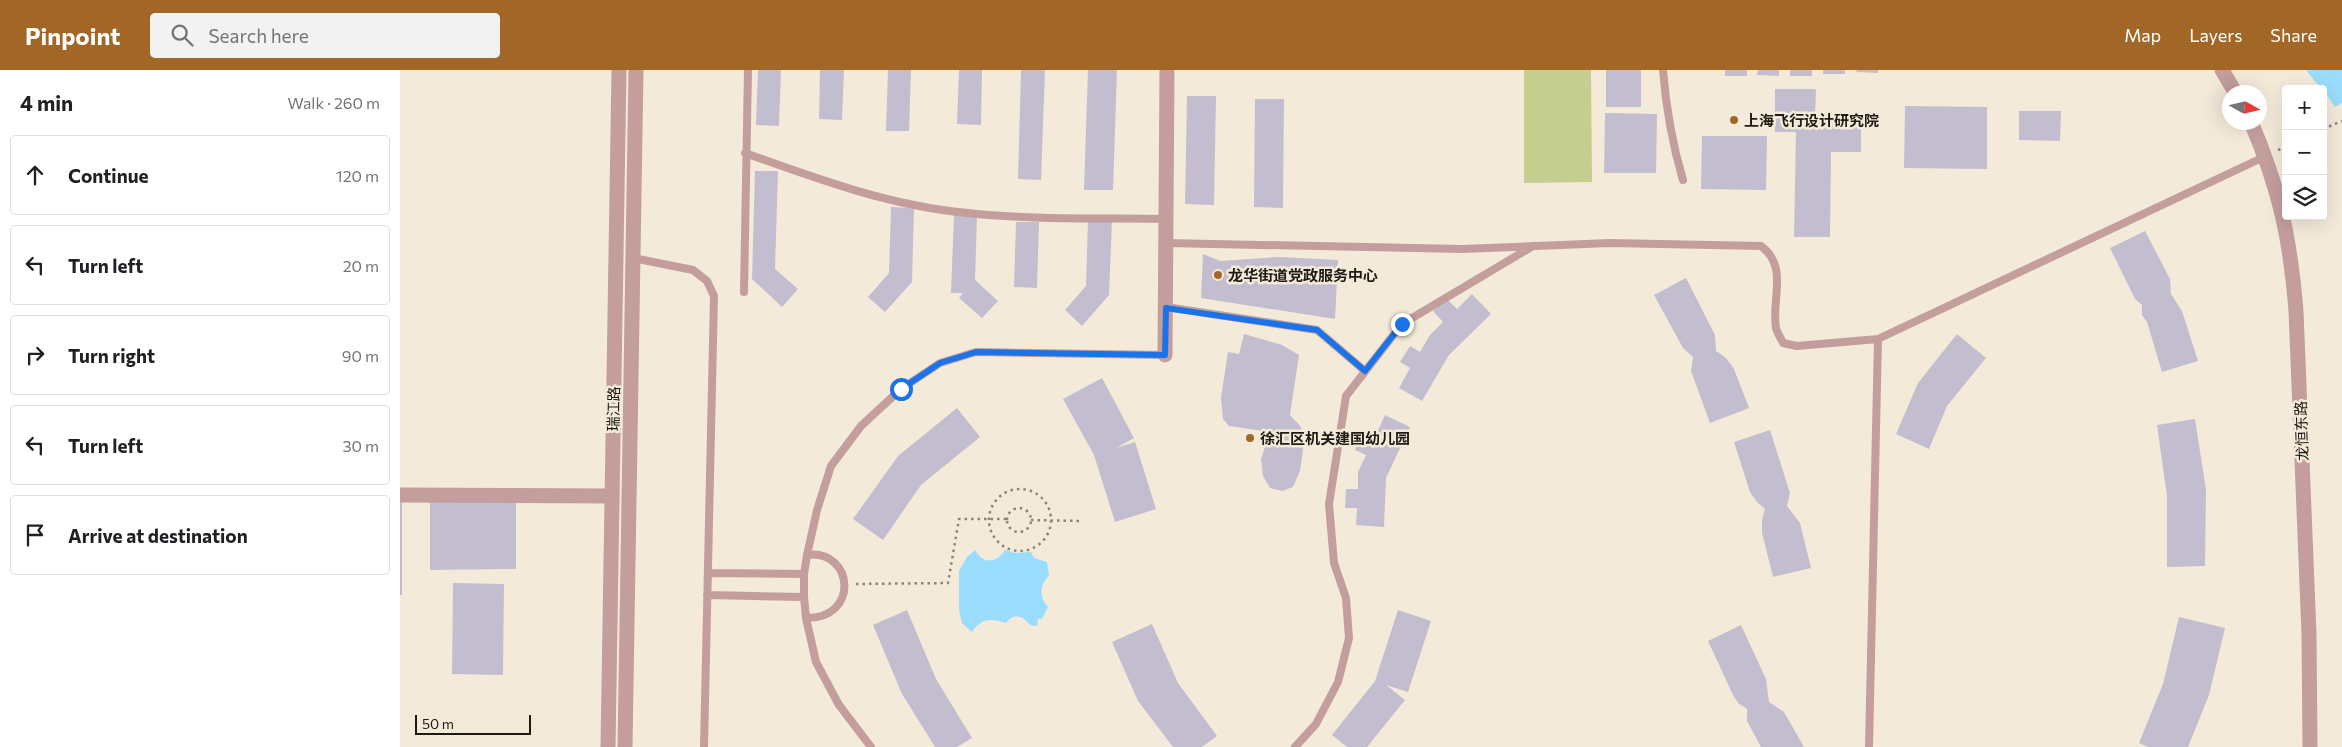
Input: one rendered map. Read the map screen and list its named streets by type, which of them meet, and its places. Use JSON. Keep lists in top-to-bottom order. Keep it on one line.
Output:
{"streets":{"street":["瑞江路","龙恒东路"]},"places":["上海飞行设计研究院","龙华街道党政服务中心","徐汇区机关建国幼儿园"],"scale_bar":"50 m","north":"right","page":{"header":"Pinpoint","search":"Search here","nav":["Map","Layers","Share"],"heading":["4 min","Walk · 260 m"],"map_buttons":["+","−"],"list":[["Continue","120 m"],["Turn left","20 m"],["Turn right","90 m"],["Turn left","30 m"],"Arrive at destination"],"scale":"50 m"}}
